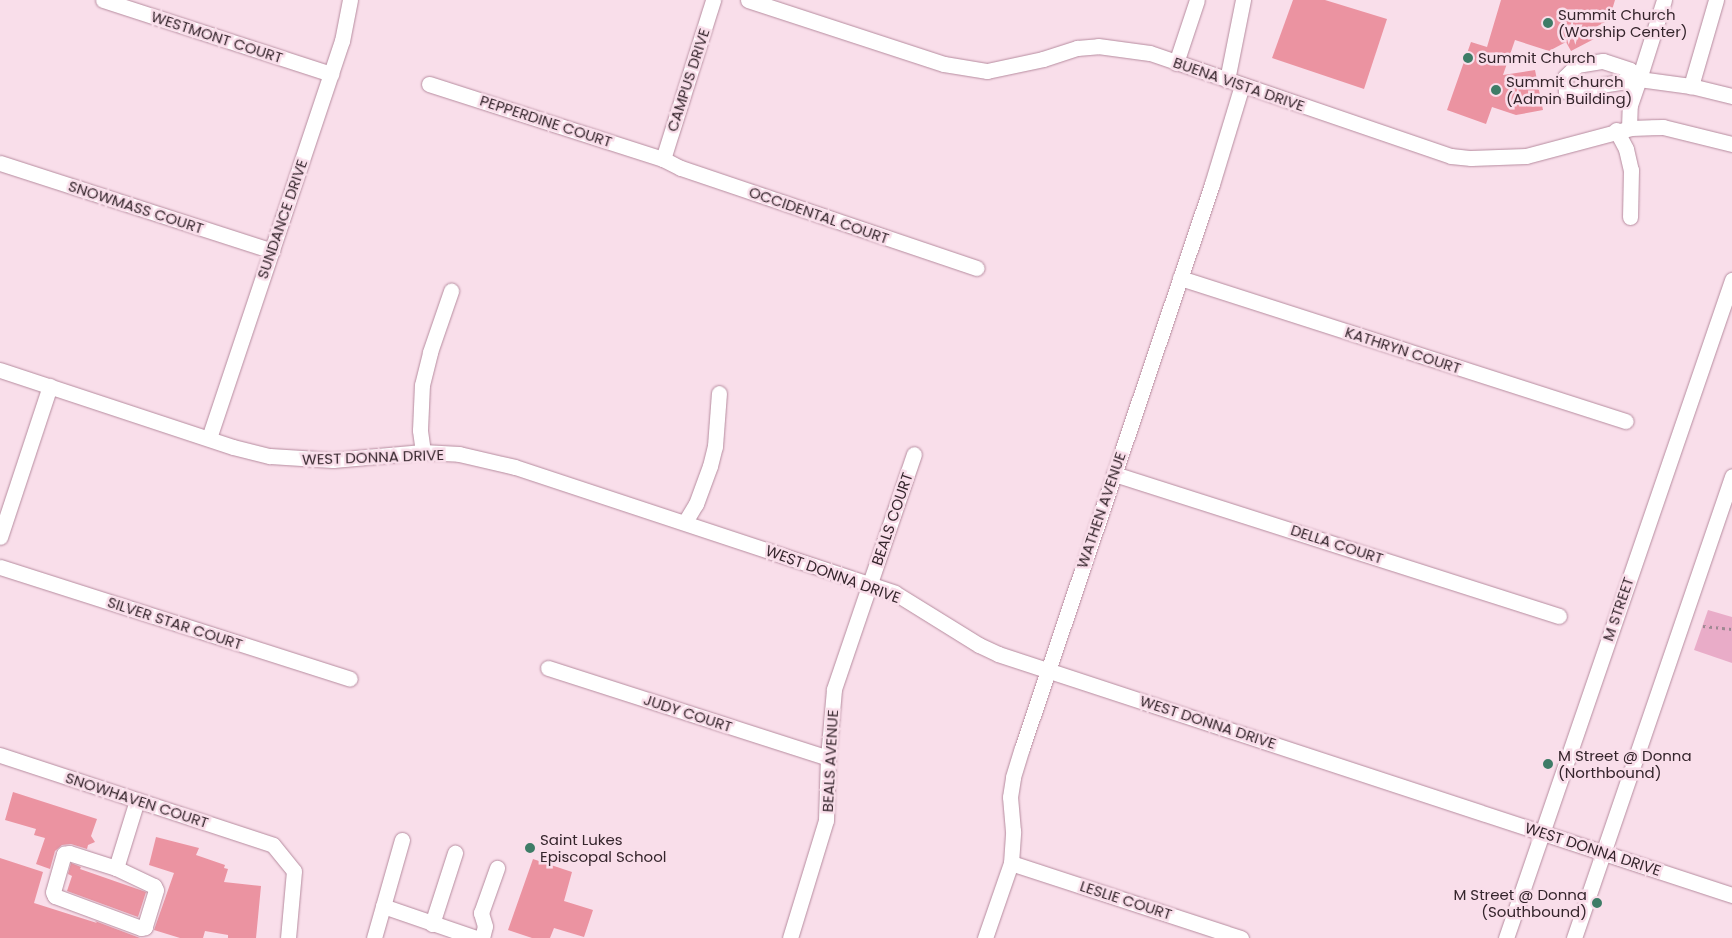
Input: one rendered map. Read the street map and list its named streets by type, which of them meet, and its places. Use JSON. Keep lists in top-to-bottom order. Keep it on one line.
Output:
{"streets":{"street":["WESTMONT COURT","CAMPUS DRIVE","BUENA VISTA DRIVE","PEPPERDINE COURT","SNOWMASS COURT","OCCIDENTAL COURT","SUNDANCE DRIVE","KATHRYN COURT","WEST DONNA DRIVE","WATHEN AVENUE","BEALS COURT","DELLA COURT","M STREET","SILVER STAR COURT","JUDY COURT","BEALS AVENUE","SNOWHAVEN COURT","LESLIE COURT"]},"crossings":[["WESTMONT COURT","SUNDANCE DRIVE"],["CAMPUS DRIVE","PEPPERDINE COURT"],["CAMPUS DRIVE","OCCIDENTAL COURT"],["BUENA VISTA DRIVE","WATHEN AVENUE"],["PEPPERDINE COURT","OCCIDENTAL COURT"],["SNOWMASS COURT","SUNDANCE DRIVE"],["SUNDANCE DRIVE","WEST DONNA DRIVE"],["KATHRYN COURT","WATHEN AVENUE"],["WEST DONNA DRIVE","WATHEN AVENUE"],["WEST DONNA DRIVE","BEALS COURT"],["WEST DONNA DRIVE","M STREET"],["WEST DONNA DRIVE","BEALS AVENUE"],["WATHEN AVENUE","DELLA COURT"],["WATHEN AVENUE","LESLIE COURT"],["BEALS COURT","BEALS AVENUE"],["JUDY COURT","BEALS AVENUE"]],"places":["Summit Church (Worship Center)","Summit Church","Summit Church (Admin Building)","M Street @ Donna (Northbound)","Saint Lukes Episcopal School","M Street @ Donna (Southbound)"]}
